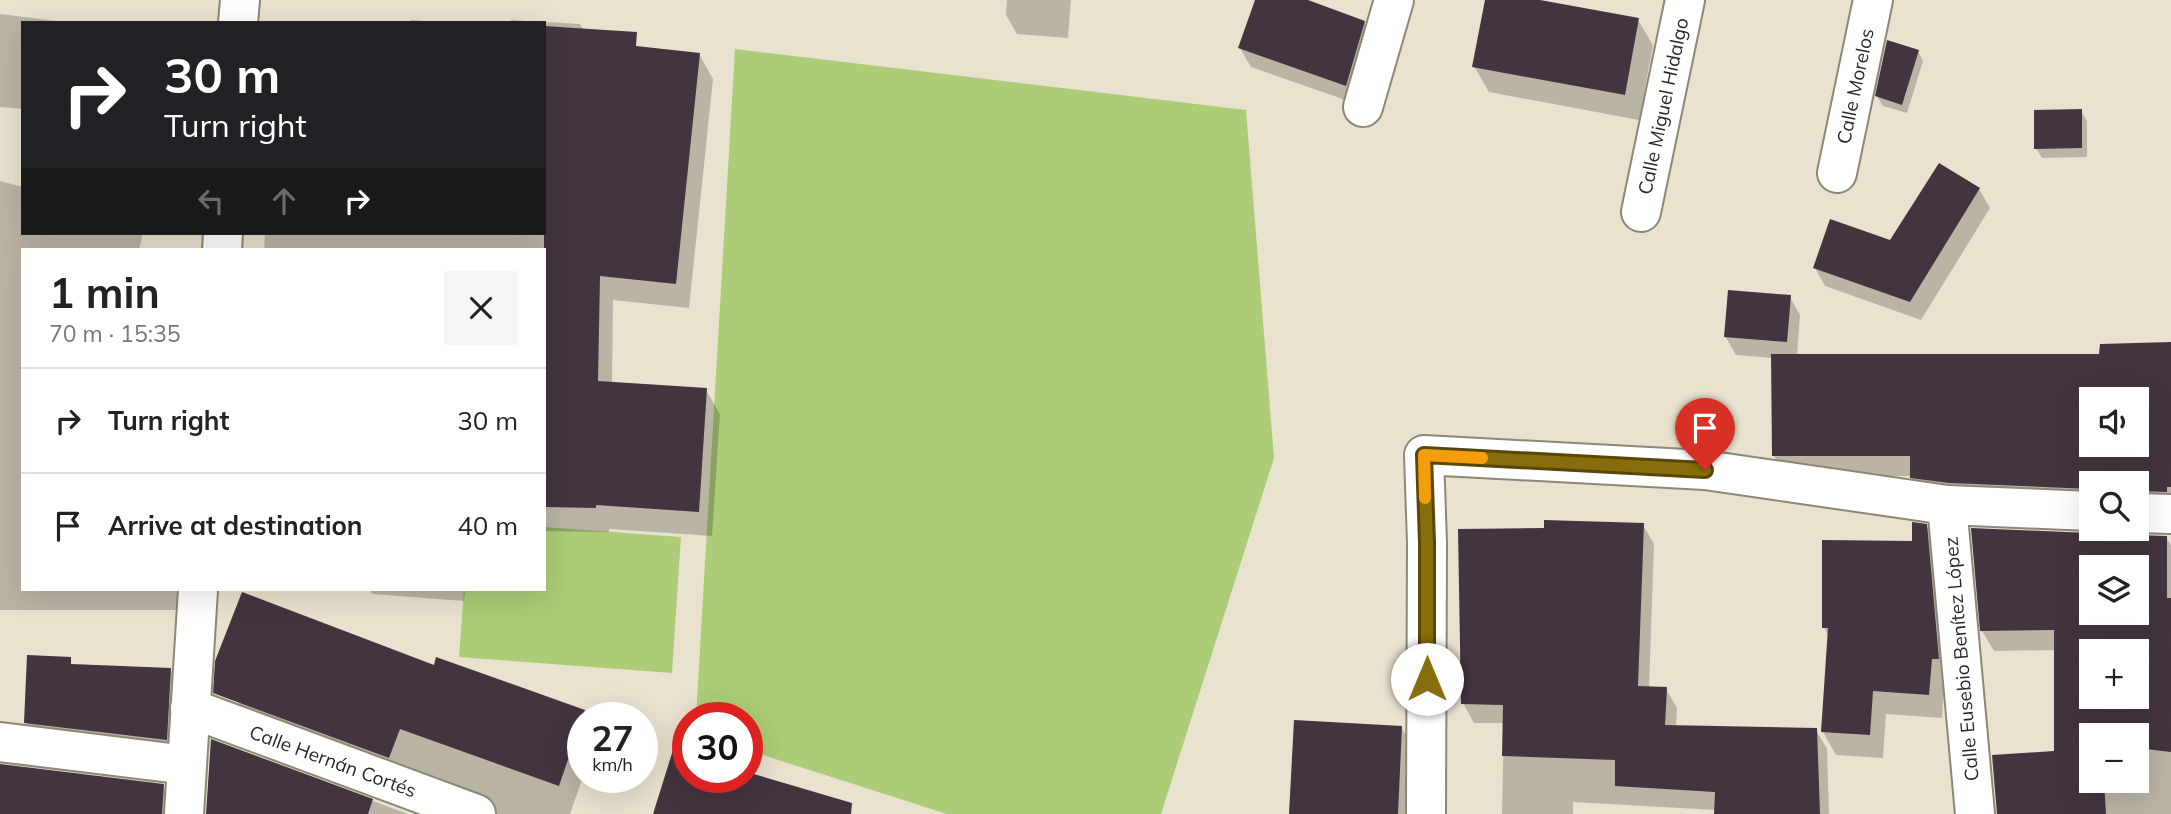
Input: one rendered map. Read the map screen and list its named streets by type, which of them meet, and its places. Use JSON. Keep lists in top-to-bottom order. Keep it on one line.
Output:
{"streets":{"street":["Calle Morelos","Calle Miguel Hidalgo","Calle Eusebio Benítez López","Calle Hernán Cortés"]},"page":{"turn":["30 m","Turn right"],"heading":["1 min","70 m · 15:35"],"list":[{"name":"Turn right","value":"30 m"},{"name":"Arrive at destination","value":"40 m"}],"map_buttons":["+","−"],"speed":"27 km/h","limit":"30"}}
